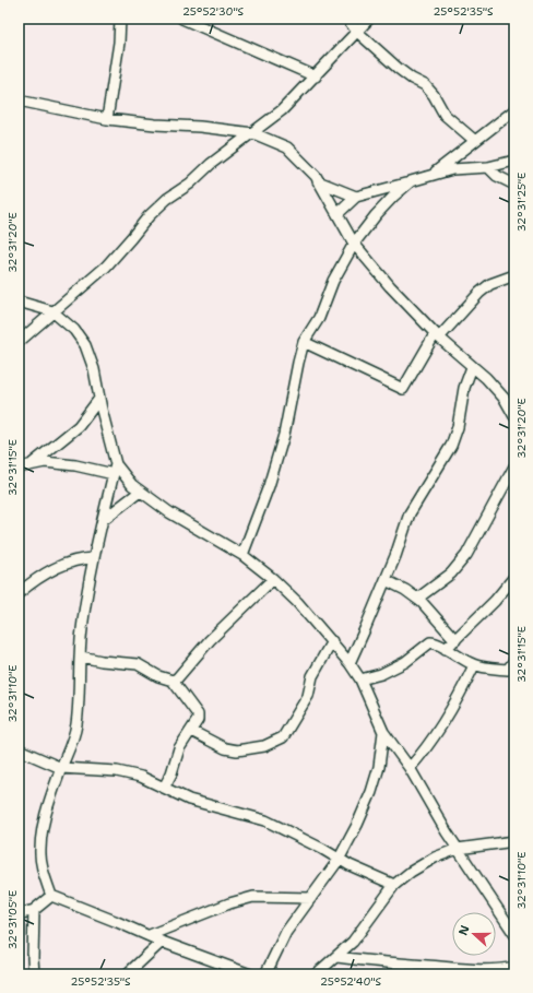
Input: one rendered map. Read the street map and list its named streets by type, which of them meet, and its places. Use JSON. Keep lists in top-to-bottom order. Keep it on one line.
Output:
{"north":"left","coordinates":["25°52'30\"S","25°52'35\"S","32°31'25\"E","32°31'20\"E","32°31'15\"E","32°31'10\"E","32°31'05\"E","25°52'40\"S"]}
